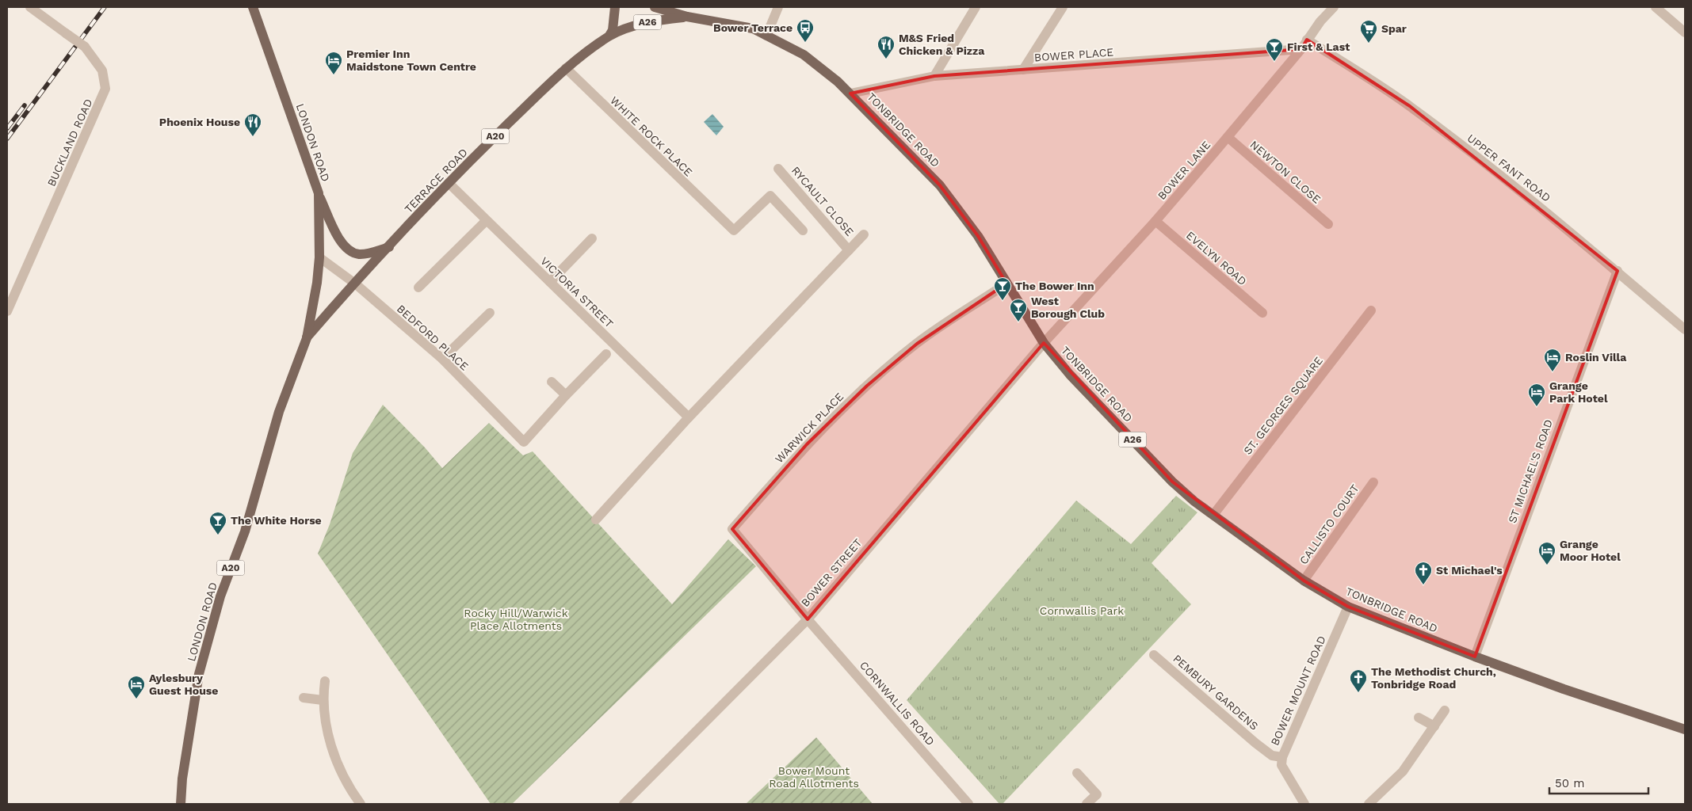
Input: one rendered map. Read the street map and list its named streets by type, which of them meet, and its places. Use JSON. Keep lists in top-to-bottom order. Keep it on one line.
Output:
{"streets":{"main road":["A26","TONBRIDGE ROAD","A20","LONDON ROAD","TERRACE ROAD"],"street":["BOWER PLACE","WHITE ROCK PLACE","BUCKLAND ROAD","UPPER FANT ROAD","BOWER LANE","NEWTON CLOSE","RYCAULT CLOSE","EVELYN ROAD","VICTORIA STREET","BEDFORD PLACE","ST. GEORGES SQUARE","WARWICK PLACE","ST MICHAEL'S ROAD","CALLISTO COURT","BOWER STREET","BOWER MOUNT ROAD","PEMBURY GARDENS","CORNWALLIS ROAD"]},"crossings":[["BOWER PLACE","TONBRIDGE ROAD"],["BOWER PLACE","BOWER LANE"],["TONBRIDGE ROAD","BOWER LANE"],["TONBRIDGE ROAD","TERRACE ROAD"],["TONBRIDGE ROAD","ST. GEORGES SQUARE"],["TONBRIDGE ROAD","WARWICK PLACE"],["TONBRIDGE ROAD","ST MICHAEL'S ROAD"],["TONBRIDGE ROAD","CALLISTO COURT"],["TONBRIDGE ROAD","BOWER STREET"],["TONBRIDGE ROAD","BOWER MOUNT ROAD"],["A20","LONDON ROAD"],["A20","TERRACE ROAD"],["WHITE ROCK PLACE","TERRACE ROAD"],["LONDON ROAD","TERRACE ROAD"],["LONDON ROAD","BEDFORD PLACE"],["UPPER FANT ROAD","BOWER LANE"],["UPPER FANT ROAD","ST MICHAEL'S ROAD"],["BOWER LANE","NEWTON CLOSE"],["BOWER LANE","EVELYN ROAD"],["BOWER LANE","BOWER STREET"],["TERRACE ROAD","VICTORIA STREET"],["RYCAULT CLOSE","VICTORIA STREET"],["WARWICK PLACE","BOWER STREET"],["WARWICK PLACE","CORNWALLIS ROAD"],["BOWER STREET","CORNWALLIS ROAD"],["BOWER MOUNT ROAD","PEMBURY GARDENS"]],"parks":["Cornwallis Park","Rocky Hill/Warwick Place Allotments","Bower Mount Road Allotments"],"places":{"bus stop":["Bower Terrace"],"supermarket":["Spar"],"restaurant":["M&S Fried Chicken & Pizza","Phoenix House"],"bar":["First & Last","The Bower Inn","West Borough Club","The White Horse"],"hotel":["Premier Inn Maidstone Town Centre","Roslin Villa","Grange Park Hotel","Grange Moor Hotel","Aylesbury Guest House"],"church":["St Michael's","The Methodist Church, Tonbridge Road"]},"scale_bar":"50 m"}
